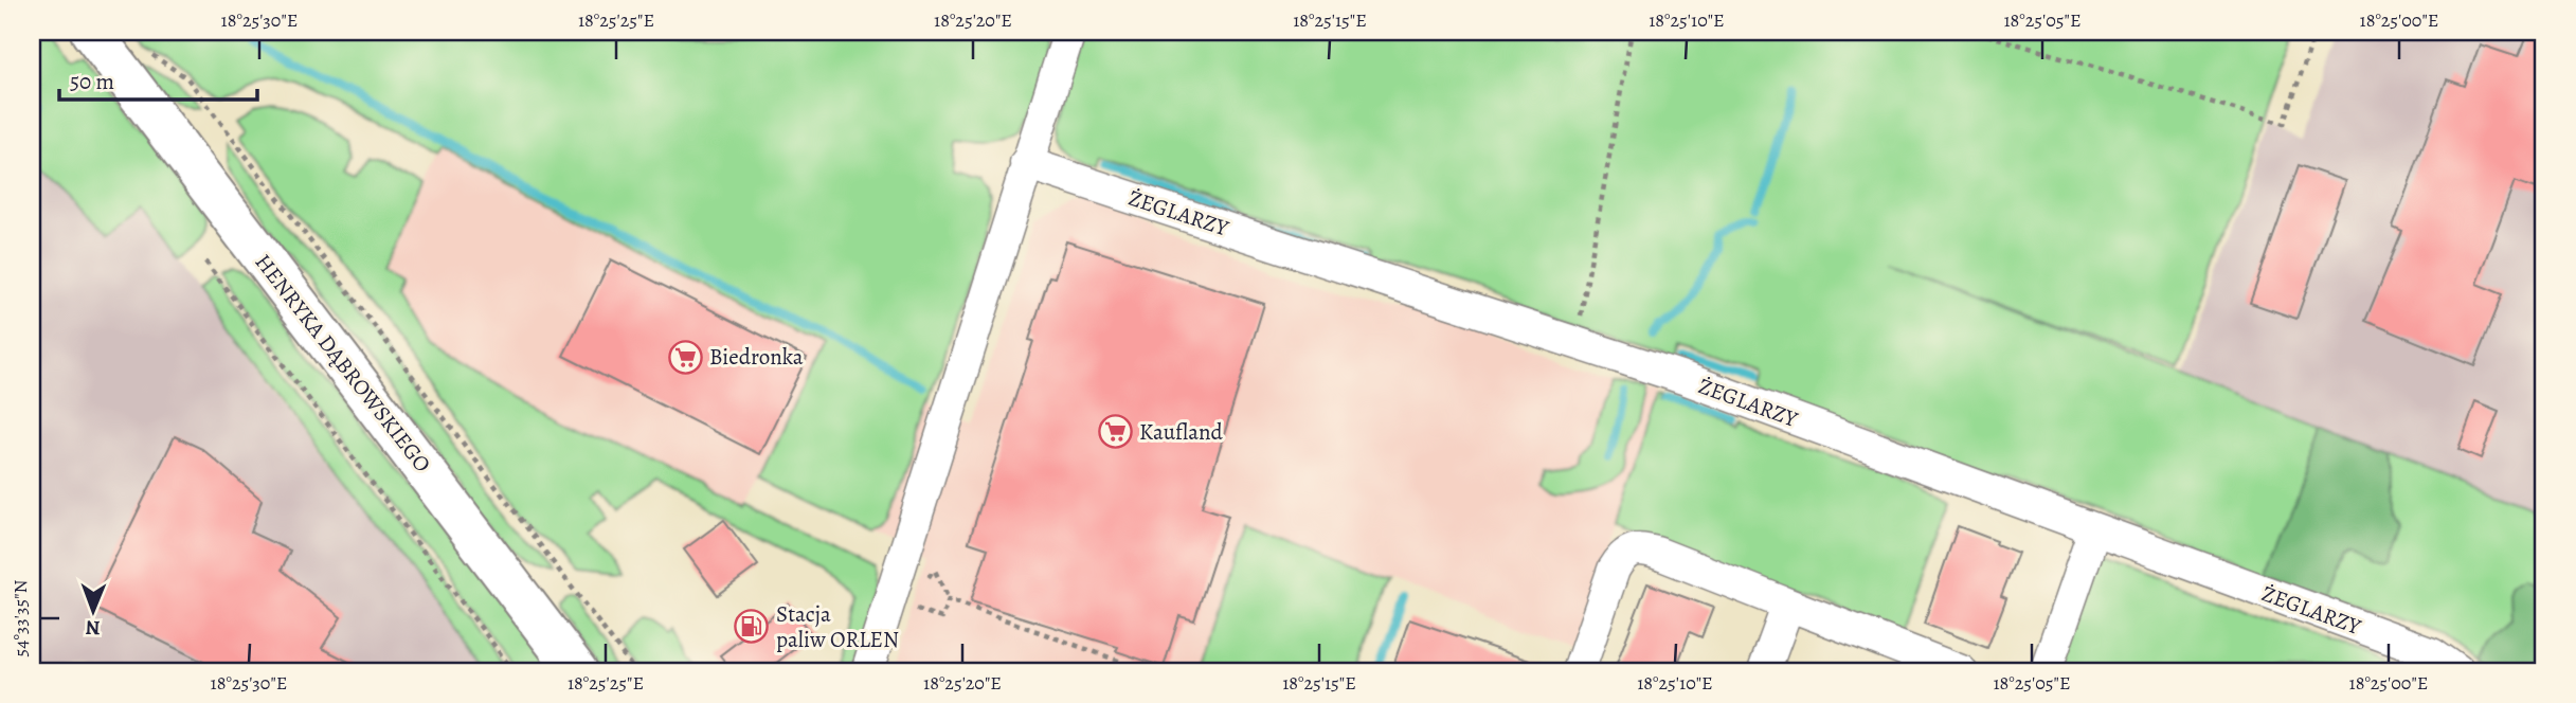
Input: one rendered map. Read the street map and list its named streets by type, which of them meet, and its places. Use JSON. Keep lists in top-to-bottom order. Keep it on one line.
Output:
{"streets":{"main road":["HENRYKA DĄBROWSKIEGO"],"street":["ŻEGLARZY"]},"places":{"supermarket":["Biedronka","Kaufland"],"fuel station":["Stacja paliw ORLEN"]},"scale_bar":"50 m","north":"bottom","coordinates":["18°25'30\"E","18°25'25\"E","18°25'20\"E","18°25'15\"E","18°25'10\"E","18°25'05\"E","18°25'00\"E","54°33'35\"N"]}
